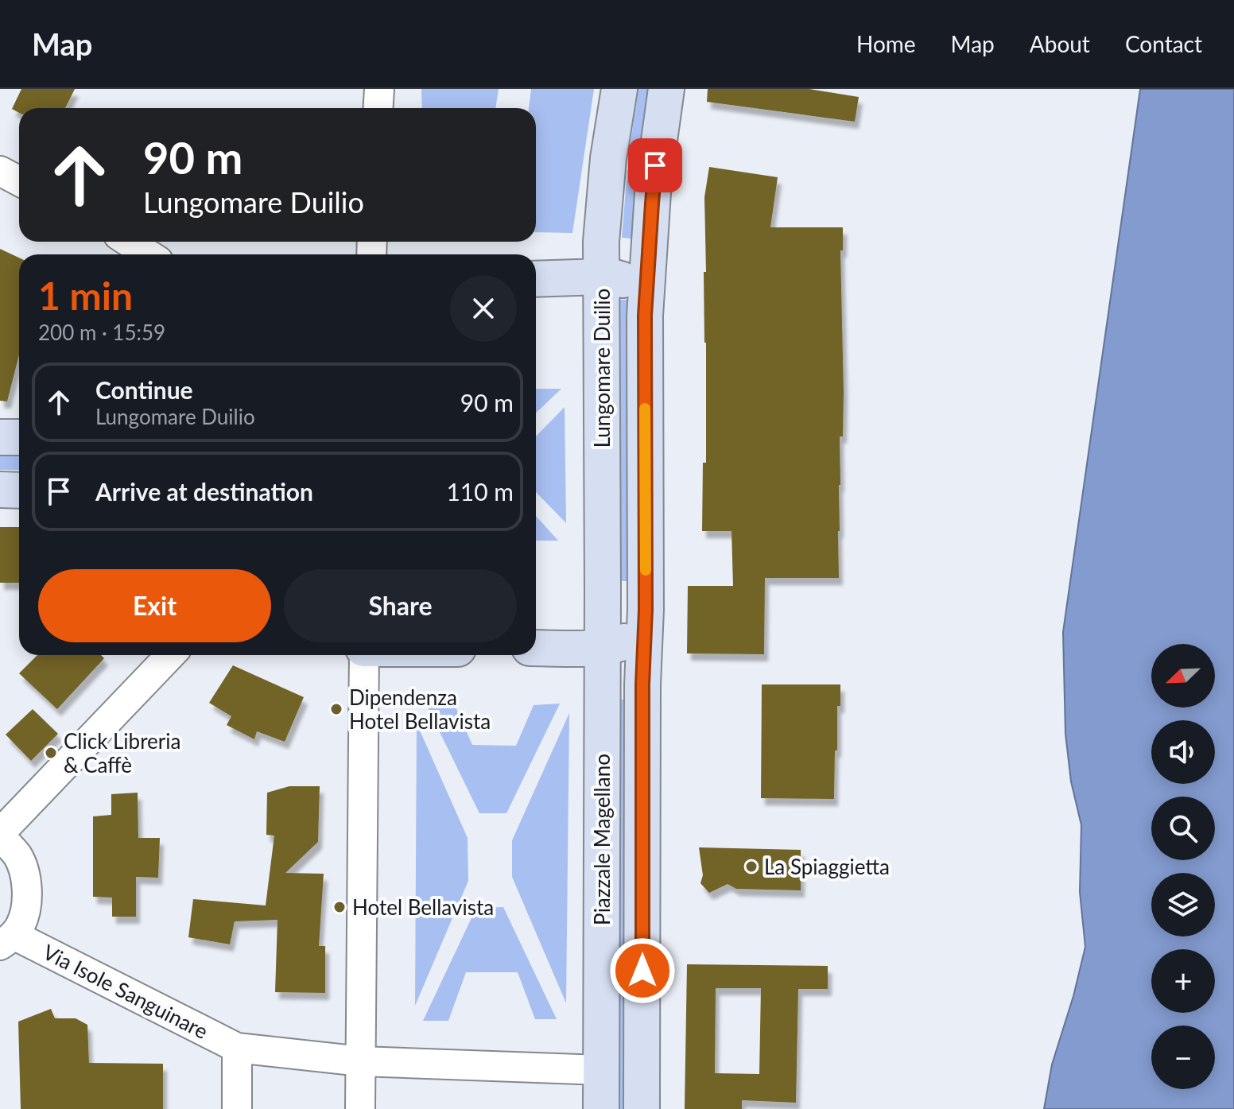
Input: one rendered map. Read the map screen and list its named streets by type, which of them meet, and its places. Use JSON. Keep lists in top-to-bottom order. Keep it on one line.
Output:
{"streets":{"main road":["Lungomare Duilio","Piazzale Magellano"],"street":["Via Isole Sanguinare"]},"crossings":[["Lungomare Duilio","Piazzale Magellano"]],"places":["Dipendenza Hotel Bellavista","Click Libreria & Caffè","La Spiaggietta","Hotel Bellavista"],"north":"bottom left","page":{"header":"Map","nav":["Home","Map","About","Contact"],"turn":["90 m","Lungomare Duilio"],"heading":["1 min","200 m · 15:59"],"list":[{"name":"Continue","note":"Lungomare Duilio","value":"90 m"},{"name":"Arrive at destination","value":"110 m"}],"buttons":["Exit","Share"],"map_buttons":["+","−"]}}
